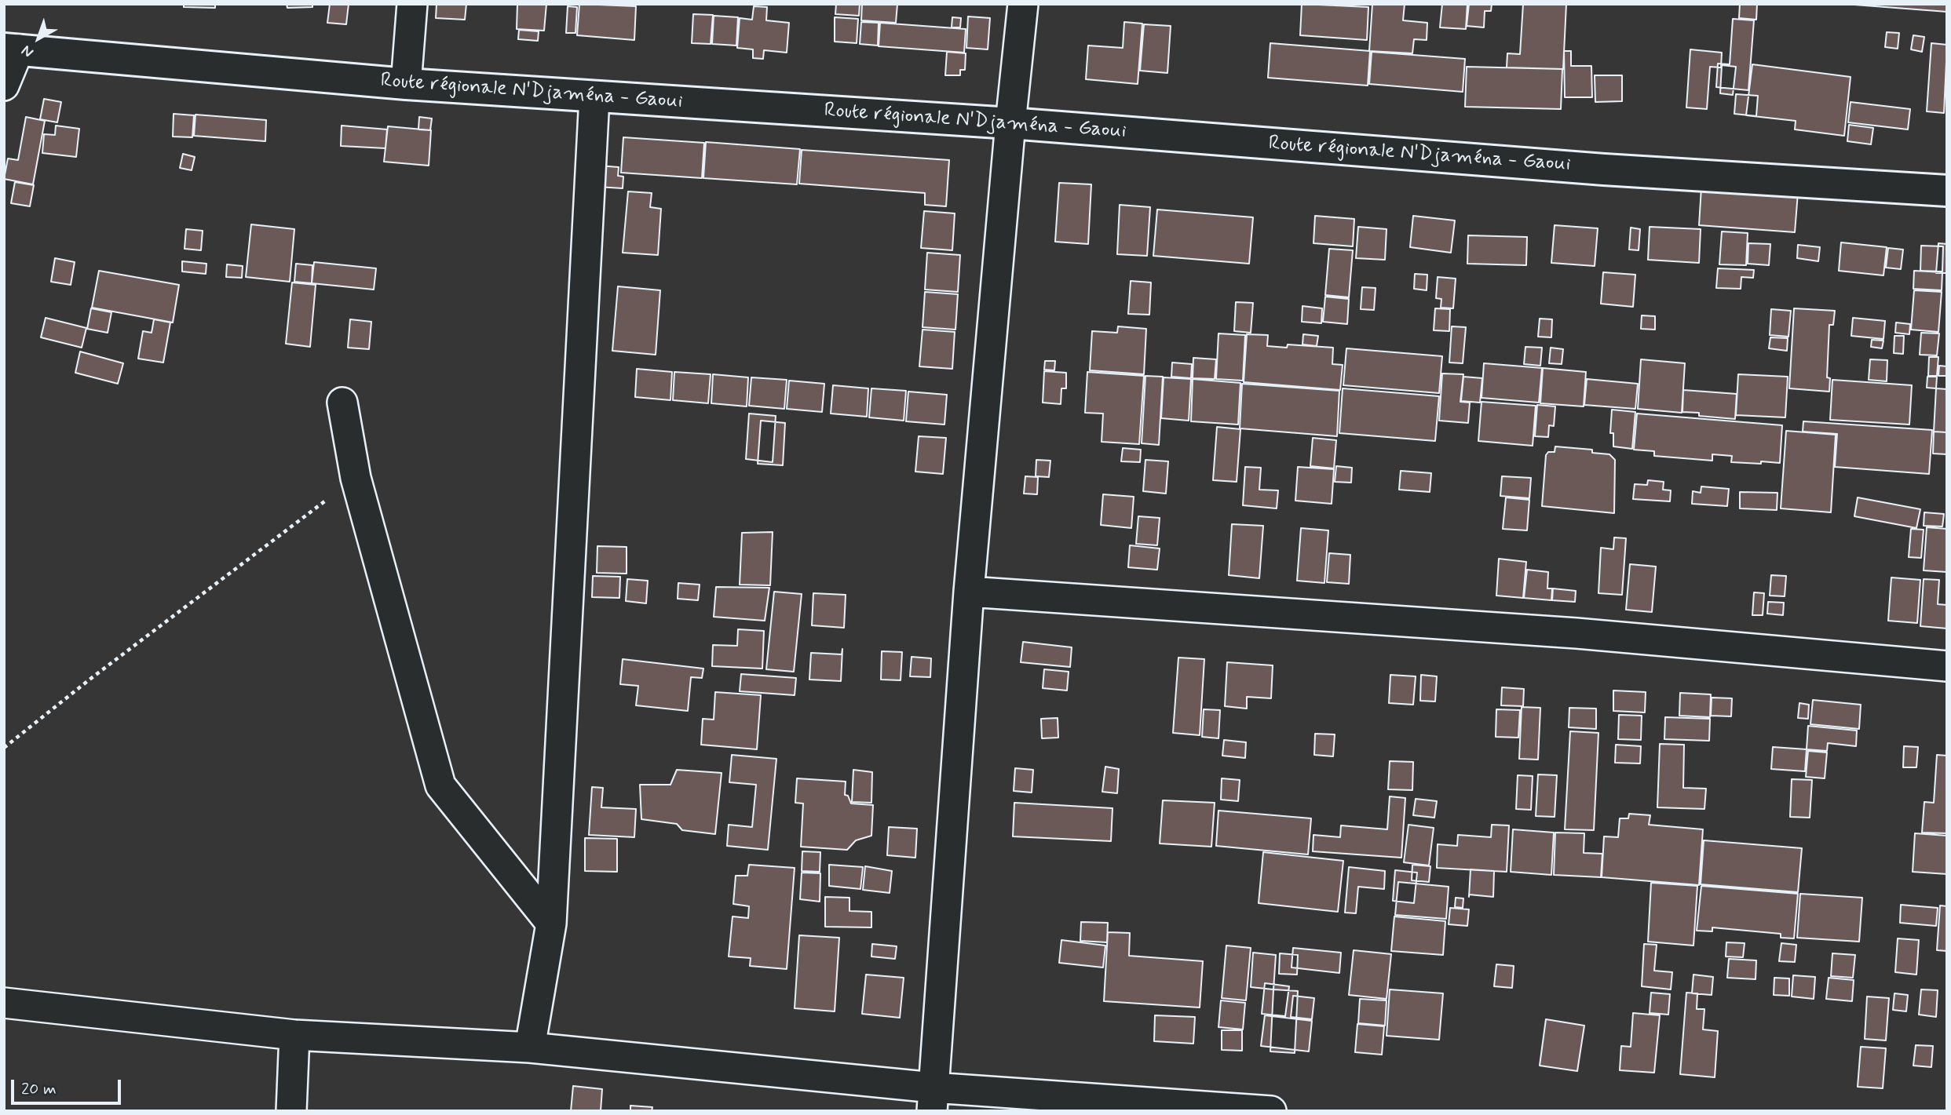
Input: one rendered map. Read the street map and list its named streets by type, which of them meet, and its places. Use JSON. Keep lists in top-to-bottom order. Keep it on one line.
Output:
{"streets":{"street":["Route régionale N'Djaména - Gaoui"]},"scale_bar":"20 m","north":"bottom left"}
